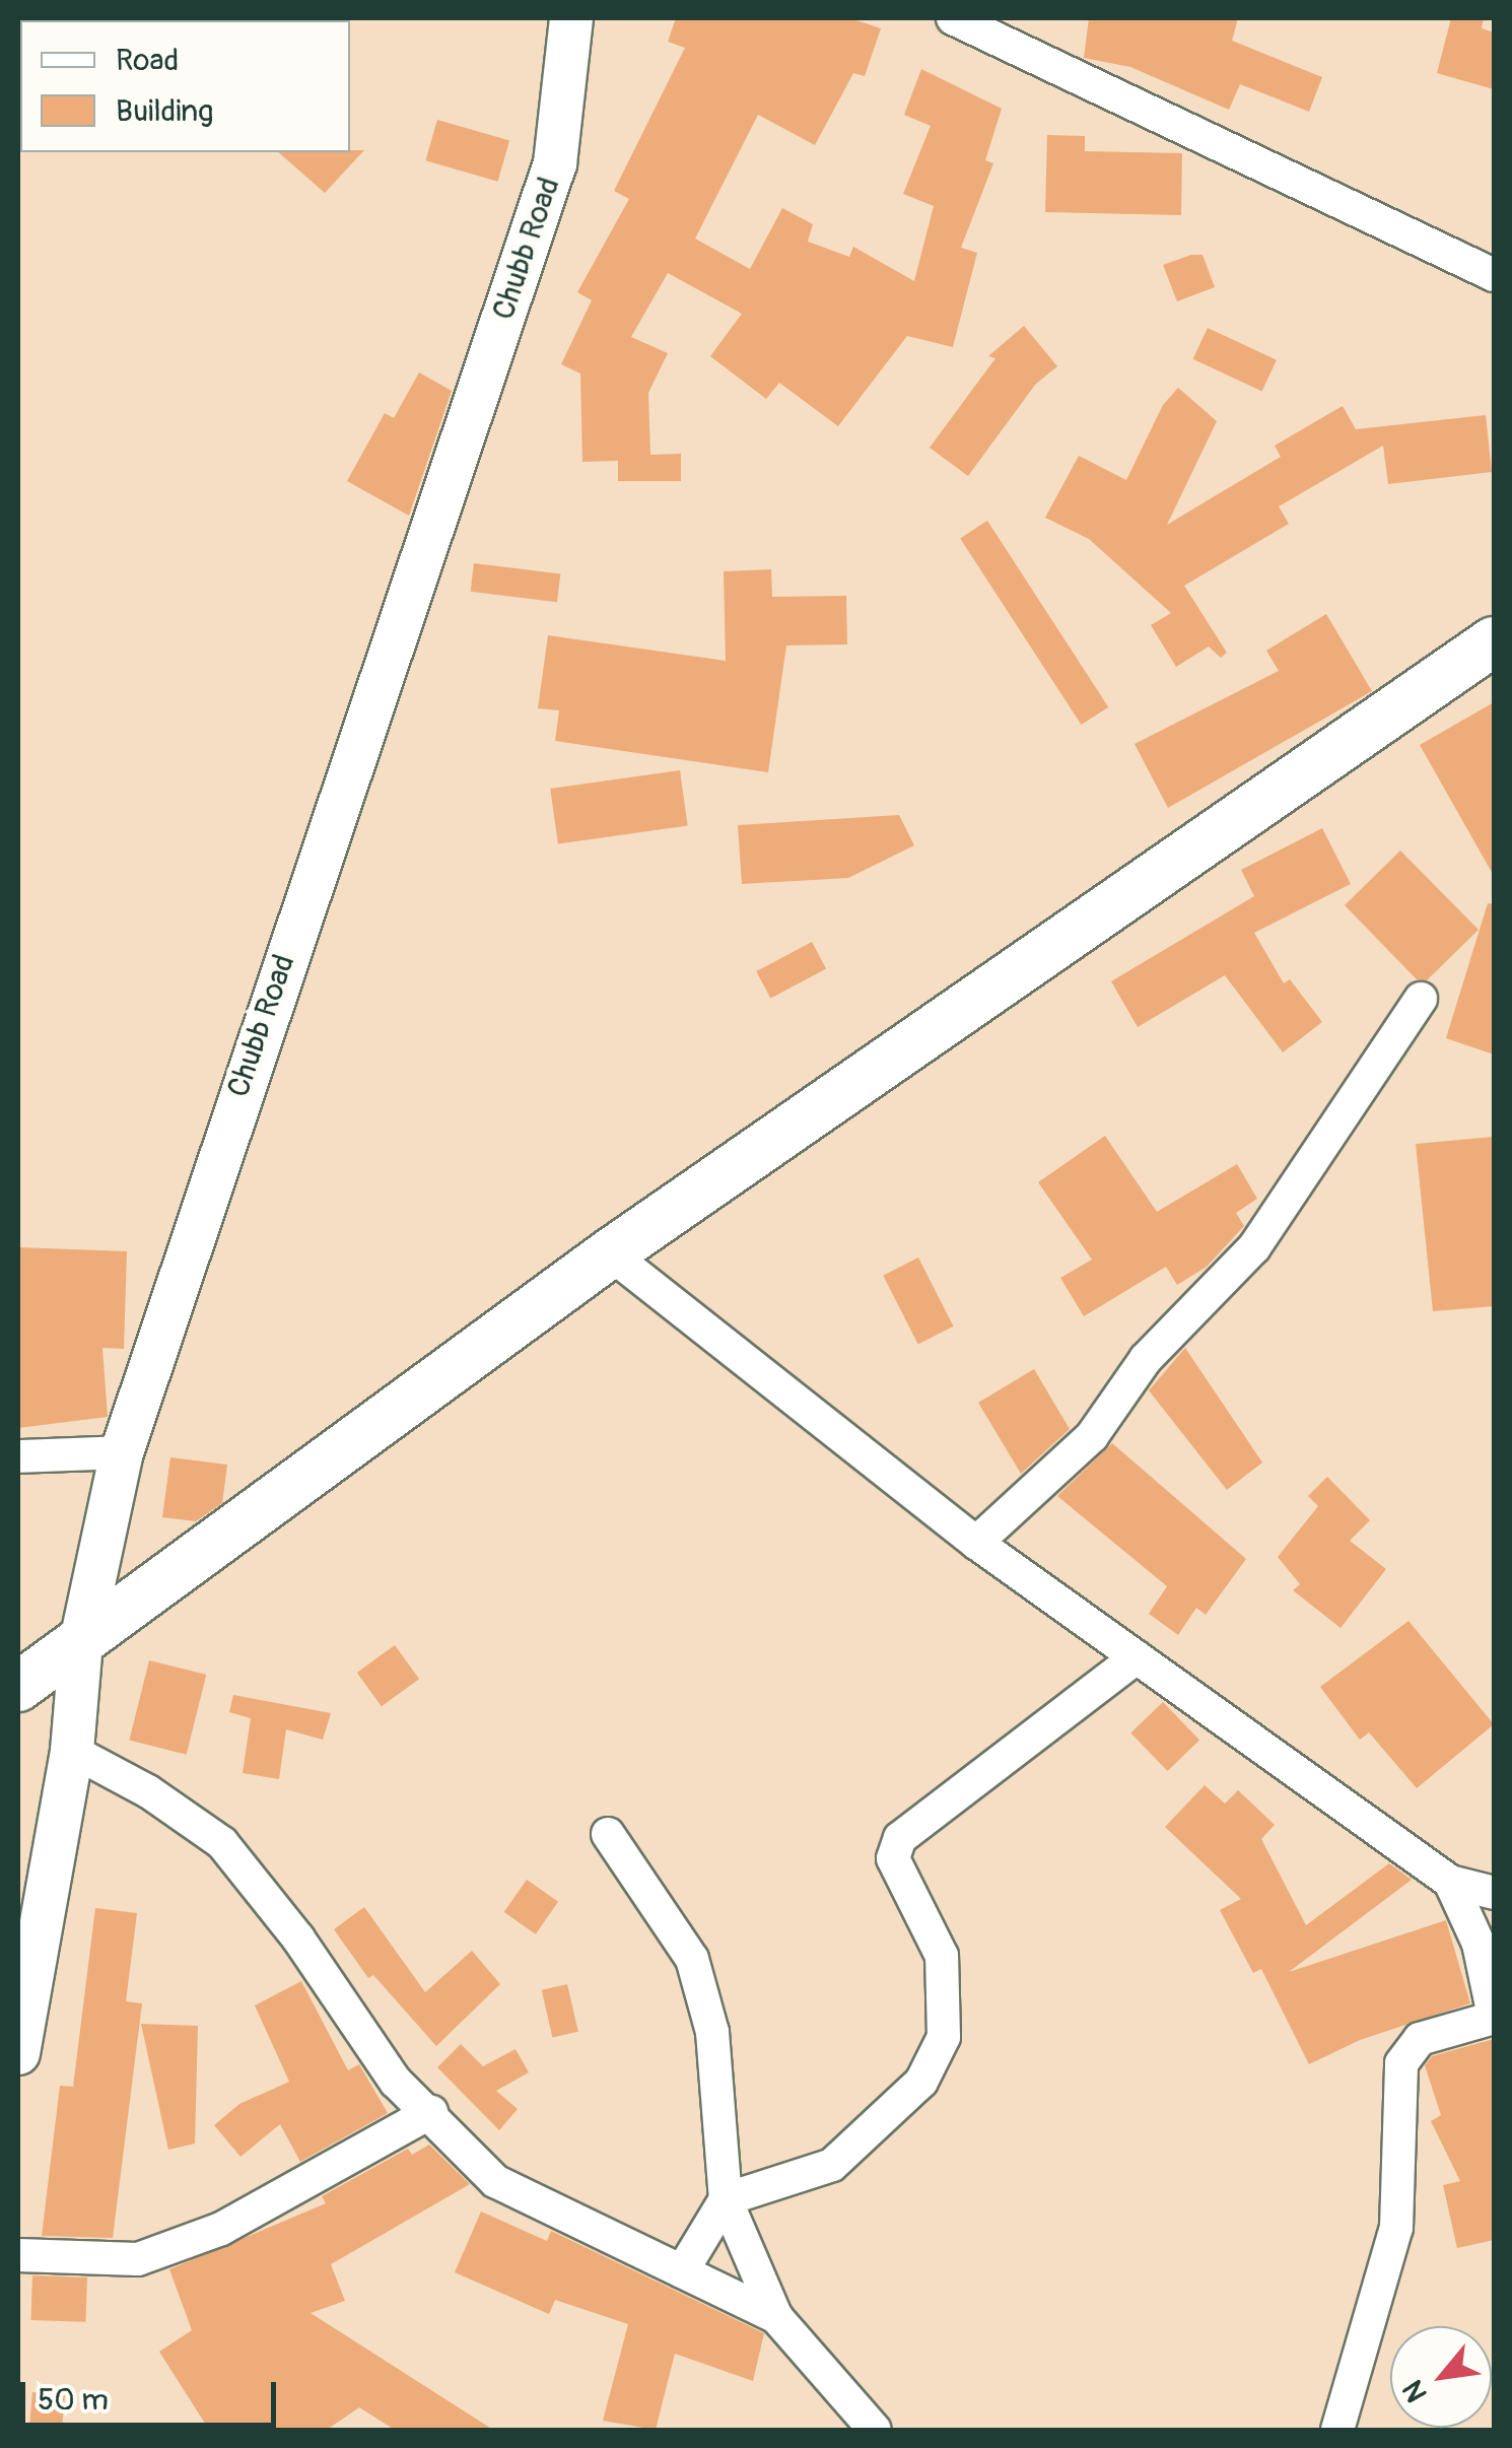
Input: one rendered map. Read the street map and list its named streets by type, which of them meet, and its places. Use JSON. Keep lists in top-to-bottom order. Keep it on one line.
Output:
{"streets":{"street":["Chubb Road"]},"legend":["Road","Building"],"scale_bar":"50 m","north":"bottom left"}
